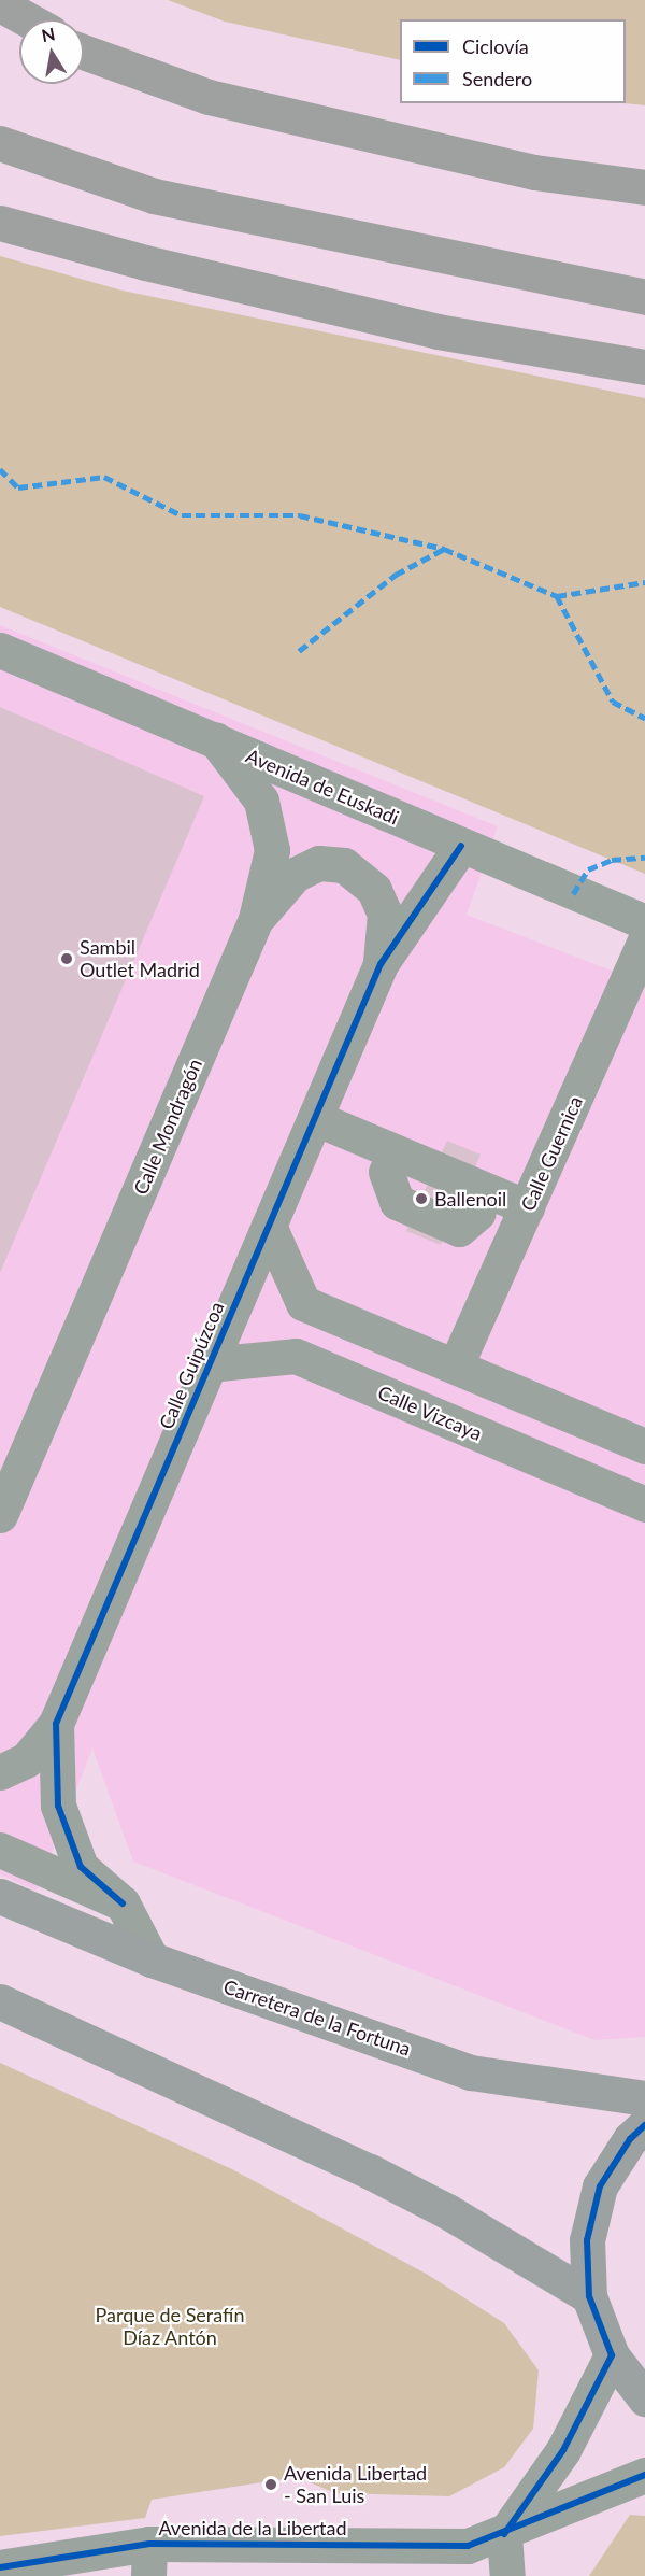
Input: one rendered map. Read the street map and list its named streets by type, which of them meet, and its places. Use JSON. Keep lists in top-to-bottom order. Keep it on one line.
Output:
{"streets":{"main road":["Carretera de la Fortuna"],"street":["Avenida de Euskadi","Calle Mondragón","Calle Guernica","Calle Guipúzcoa","Calle Vizcaya","Avenida de la Libertad"]},"crossings":[["Avenida de Euskadi","Calle Mondragón"],["Avenida de Euskadi","Calle Guipúzcoa"],["Calle Guipúzcoa","Calle Vizcaya"]],"parks":["Parque de Serafín Díaz Antón"],"places":["Sambil Outlet Madrid","Ballenoil","Avenida Libertad - San Luis"],"legend":["Ciclovía","Sendero"],"north":"top"}
